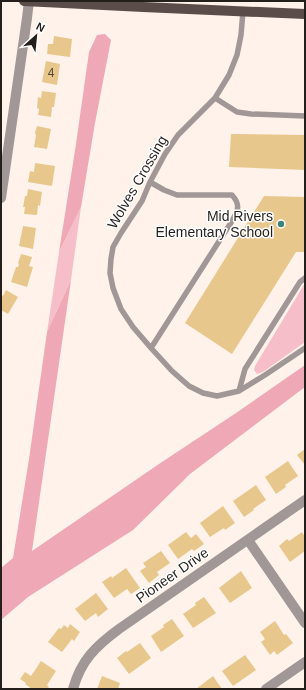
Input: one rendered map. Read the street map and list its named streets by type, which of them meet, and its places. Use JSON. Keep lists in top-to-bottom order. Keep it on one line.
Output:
{"streets":{"street":["Pioneer Drive"],"lane":["Wolves Crossing"]},"places":["Mid Rivers Elementary School"],"house_numbers":["4"],"north":"top right"}
